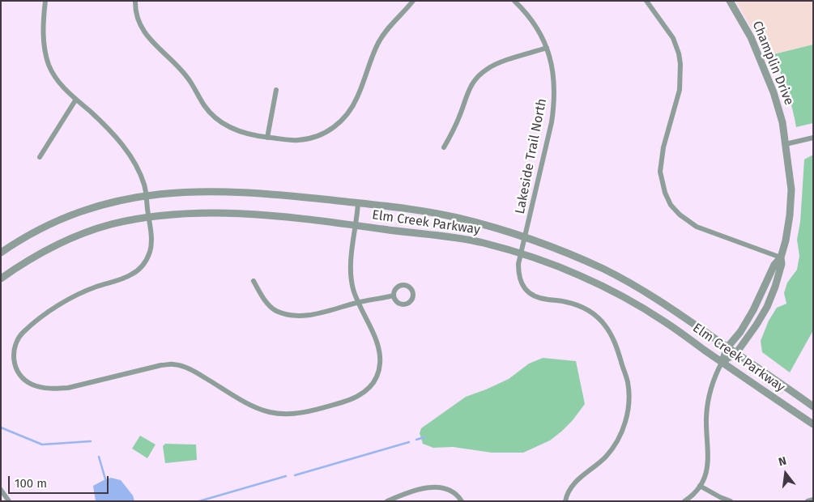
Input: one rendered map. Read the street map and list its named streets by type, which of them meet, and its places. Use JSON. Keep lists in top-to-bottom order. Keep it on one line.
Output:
{"streets":{"street":["Champlin Drive","Lakeside Trail North","Elm Creek Parkway"]},"crossings":[["Champlin Drive","Elm Creek Parkway"],["Lakeside Trail North","Elm Creek Parkway"]],"scale_bar":"100 m","north":"top"}
